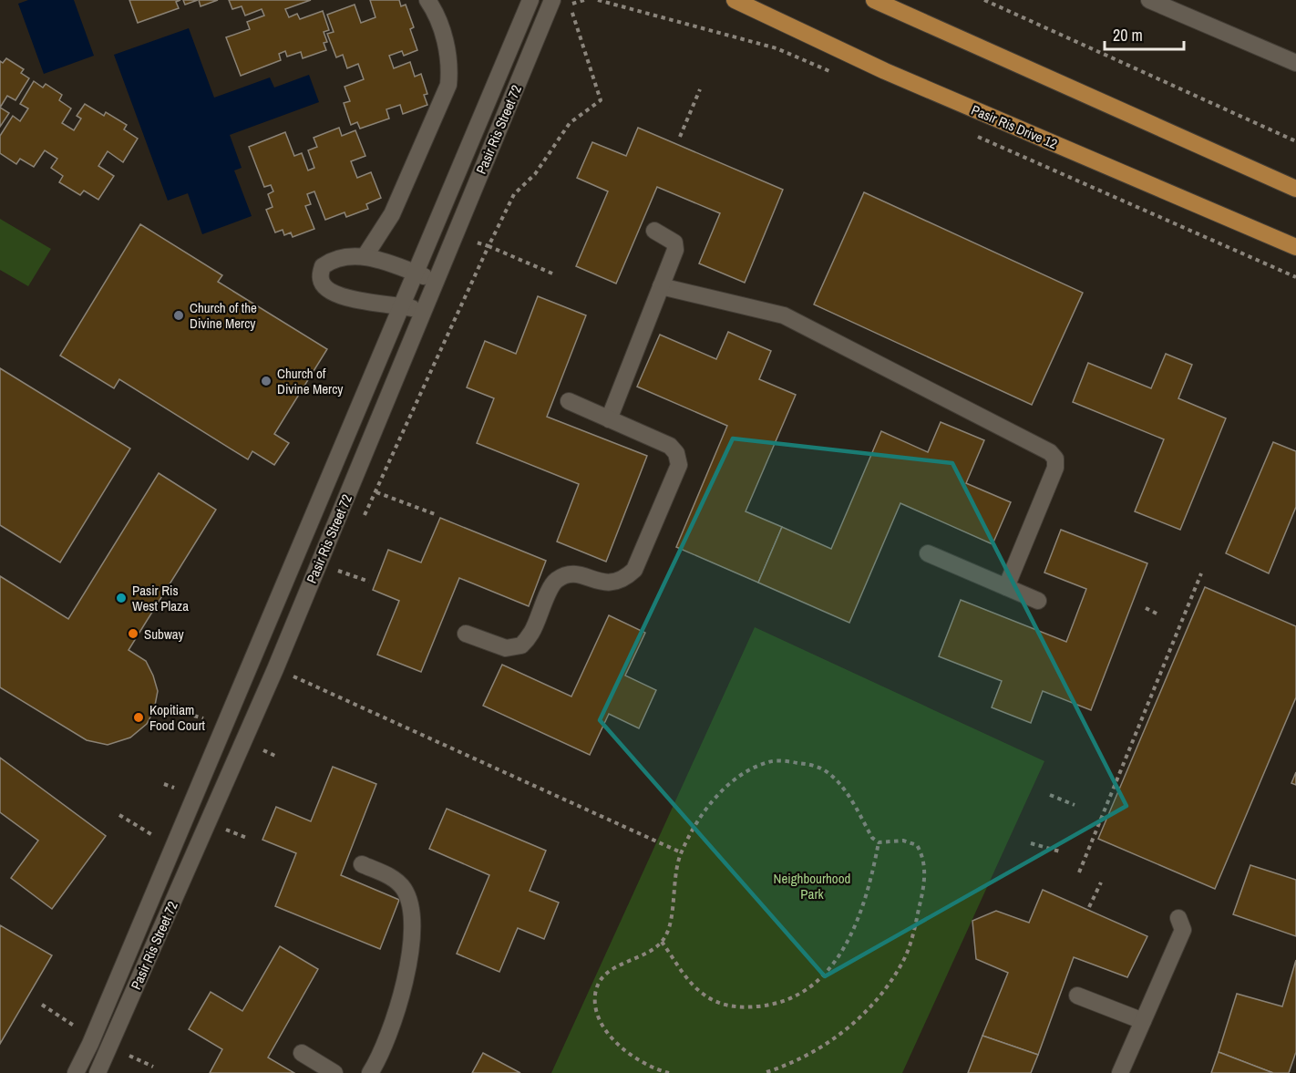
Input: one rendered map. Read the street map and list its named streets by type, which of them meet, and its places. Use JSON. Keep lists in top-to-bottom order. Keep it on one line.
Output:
{"streets":{"main road":["Pasir Ris Drive 12"],"street":["Pasir Ris Street 72"]},"parks":["Neighbourhood Park"],"places":["Church of the Divine Mercy","Church of Divine Mercy","Pasir Ris West Plaza","Subway","Kopitiam Food Court"],"scale_bar":"20 m"}
